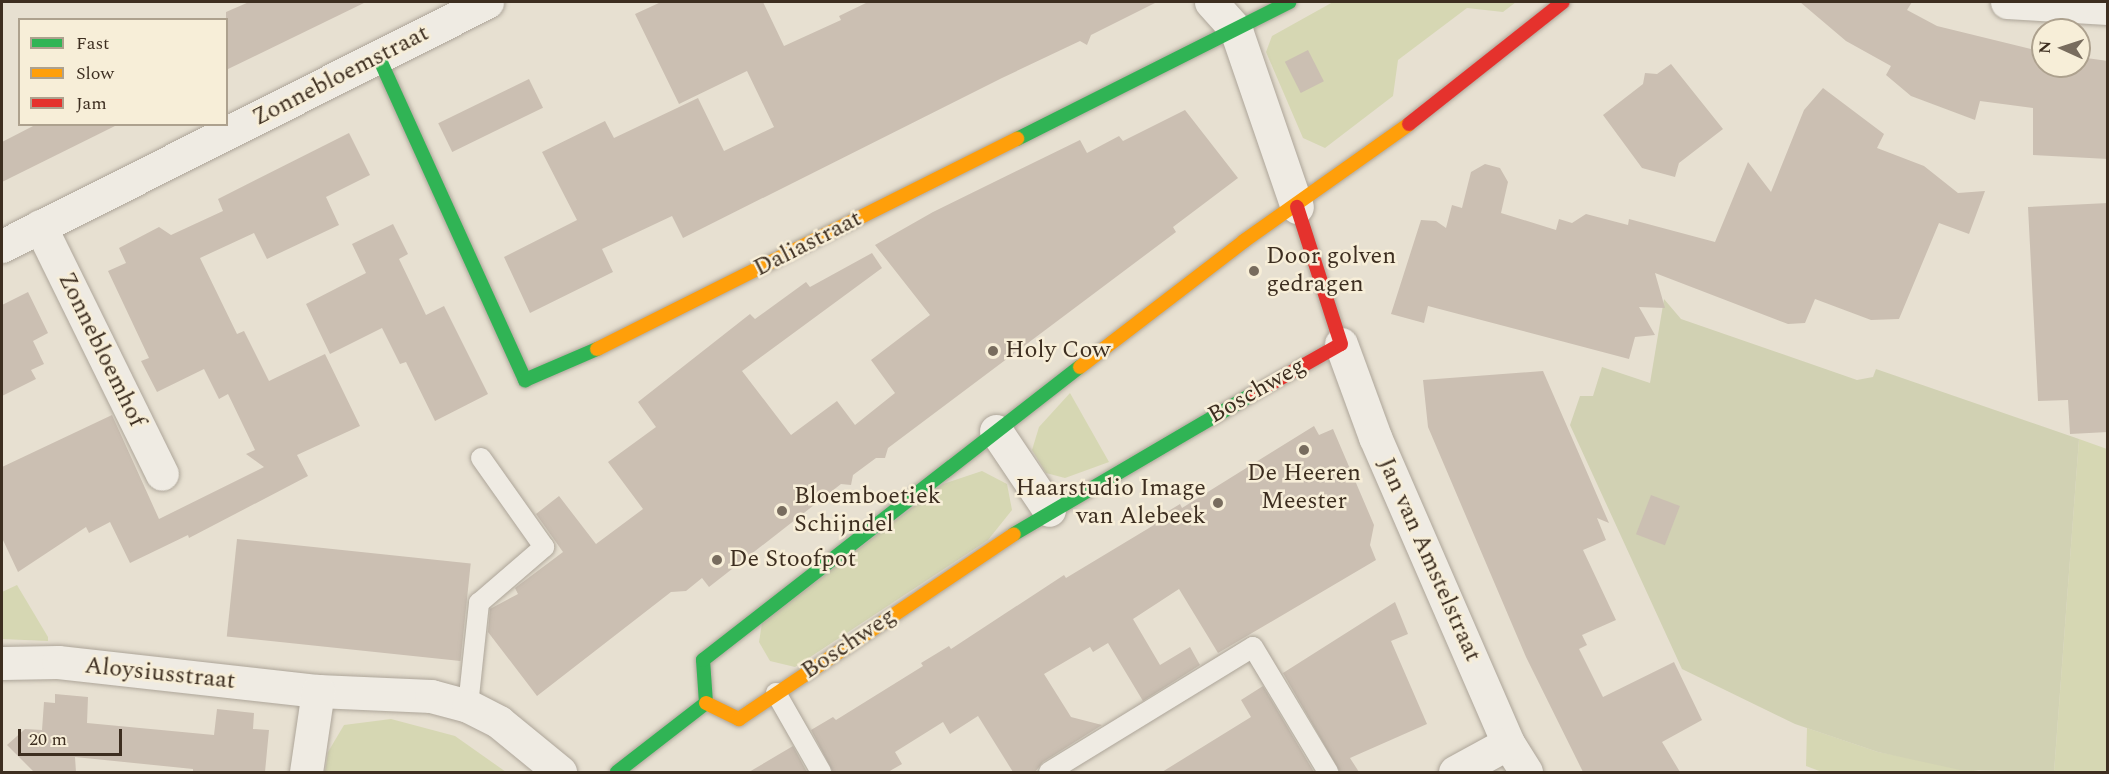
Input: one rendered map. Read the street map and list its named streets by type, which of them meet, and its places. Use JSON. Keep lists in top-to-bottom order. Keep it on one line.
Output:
{"streets":{"street":["Zonnebloemstraat","Daliastraat","Zonnebloemhof","Boschweg","Jan van Amstelstraat","Aloysiusstraat"]},"crossings":[["Zonnebloemstraat","Daliastraat"],["Zonnebloemstraat","Zonnebloemhof"],["Boschweg","Jan van Amstelstraat"]],"places":["Door golven gedragen","Holy Cow","De Heeren Meester","Haarstudio Image van Alebeek","Bloemboetiek Schijndel","De Stoofpot"],"legend":["Fast","Slow","Jam"],"scale_bar":"20 m","north":"left"}
